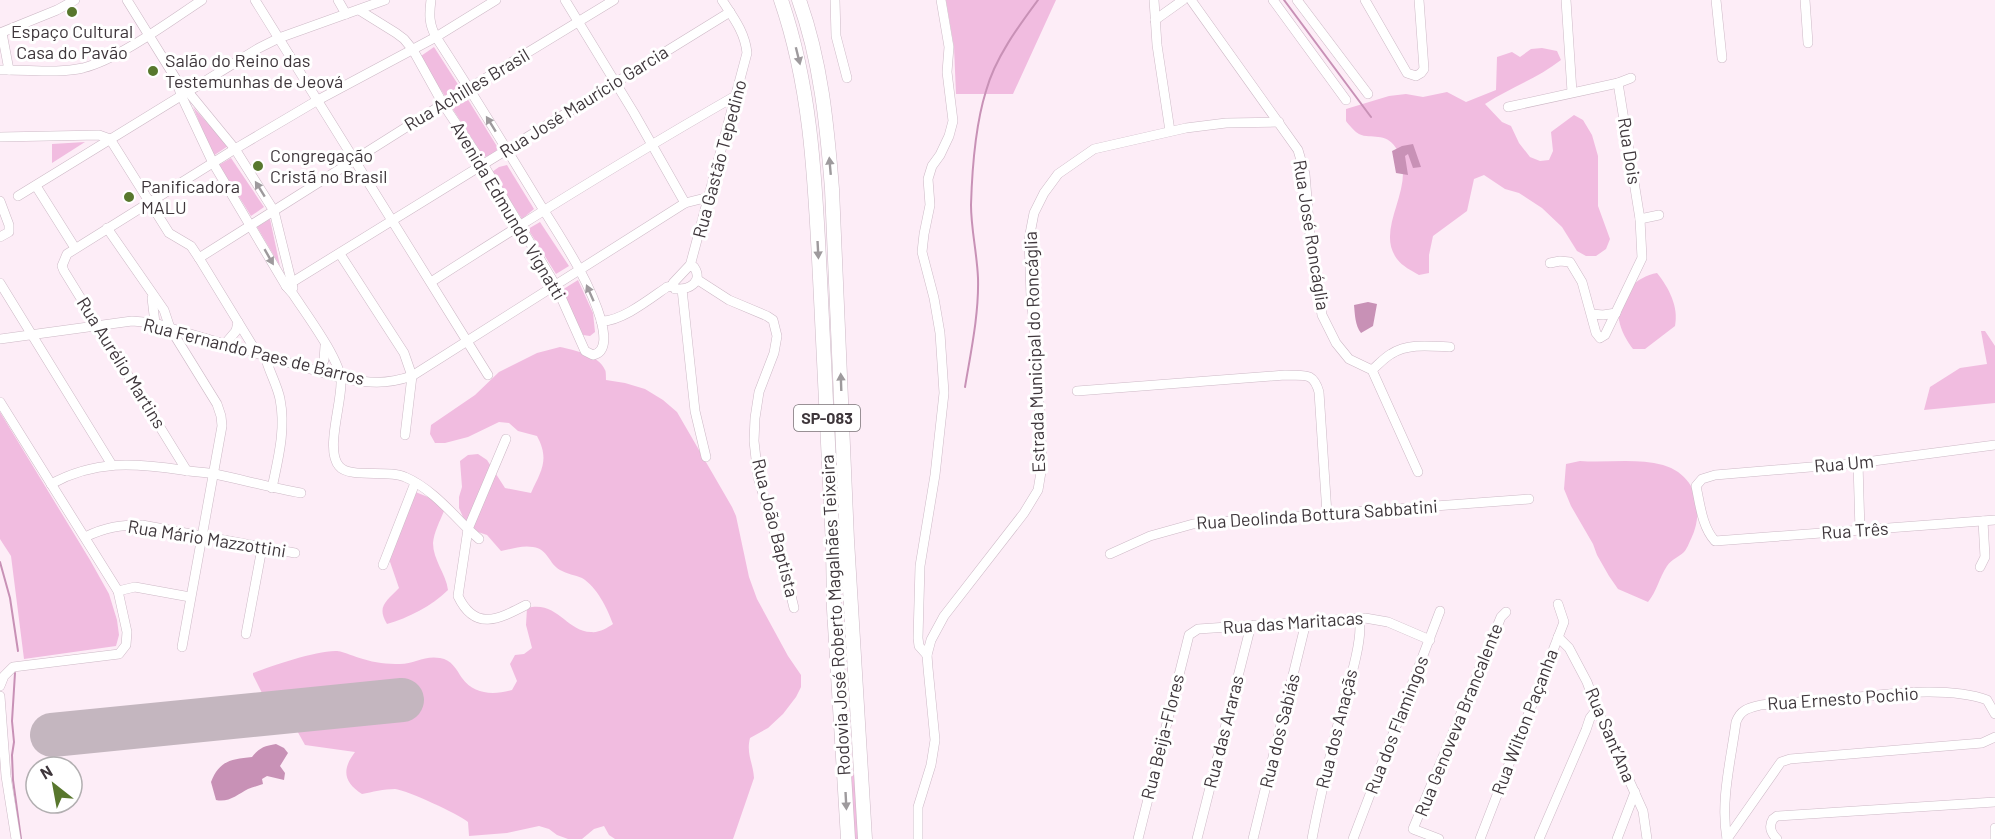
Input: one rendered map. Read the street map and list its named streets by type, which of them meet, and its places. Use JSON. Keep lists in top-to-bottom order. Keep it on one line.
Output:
{"streets":{"highway":["SP-083","Rodovia José Roberto Magalhães Teixeira"],"street":["Rua Achilles Brasil","Rua José Maurício Garcia","Rua Dois","Rua Gastão Tepedino","Avenida Edmundo Vignatti","Rua José Roncáglia","Rua Fernando Paes de Barros","Estrada Municipal do Roncáglia","Rua Aurélio Martins","Rua Um","Rua Deolinda Bottura Sabbatini","Rua João Baptista","Rua Três","Rua Mário Mazzottini","Rua das Maritacas","Rua Ernesto Pochio","Rua Genoveva Brancalente","Rua Wilton Paçanha","Rua dos Flamingos","Rua dos Anaçãs","Rua dos Sabiás","Rua das Araras","Rua Sant’Ana","Rua Beija-Flores"]},"crossings":[["Rua Achilles Brasil","Avenida Edmundo Vignatti"],["Rua José Maurício Garcia","Rua Gastão Tepedino"],["Rua José Maurício Garcia","Avenida Edmundo Vignatti"],["Rua Gastão Tepedino","Rua Fernando Paes de Barros"],["Avenida Edmundo Vignatti","Rua Fernando Paes de Barros"],["Rua José Roncáglia","Estrada Municipal do Roncáglia"],["Rua Fernando Paes de Barros","Rua Aurélio Martins"],["Rua Um","Rua Três"],["Rua das Maritacas","Rua dos Flamingos"],["Rua das Maritacas","Rua dos Anaçãs"],["Rua das Maritacas","Rua dos Sabiás"],["Rua das Maritacas","Rua das Araras"],["Rua das Maritacas","Rua Beija-Flores"],["Rua Wilton Paçanha","Rua Sant’Ana"]],"places":["Espaço Cultural Casa do Pavão","Salão do Reino das Testemunhas de Jeová","Congregação Cristã no Brasil","Panificadora MALU"],"north":"top left"}
